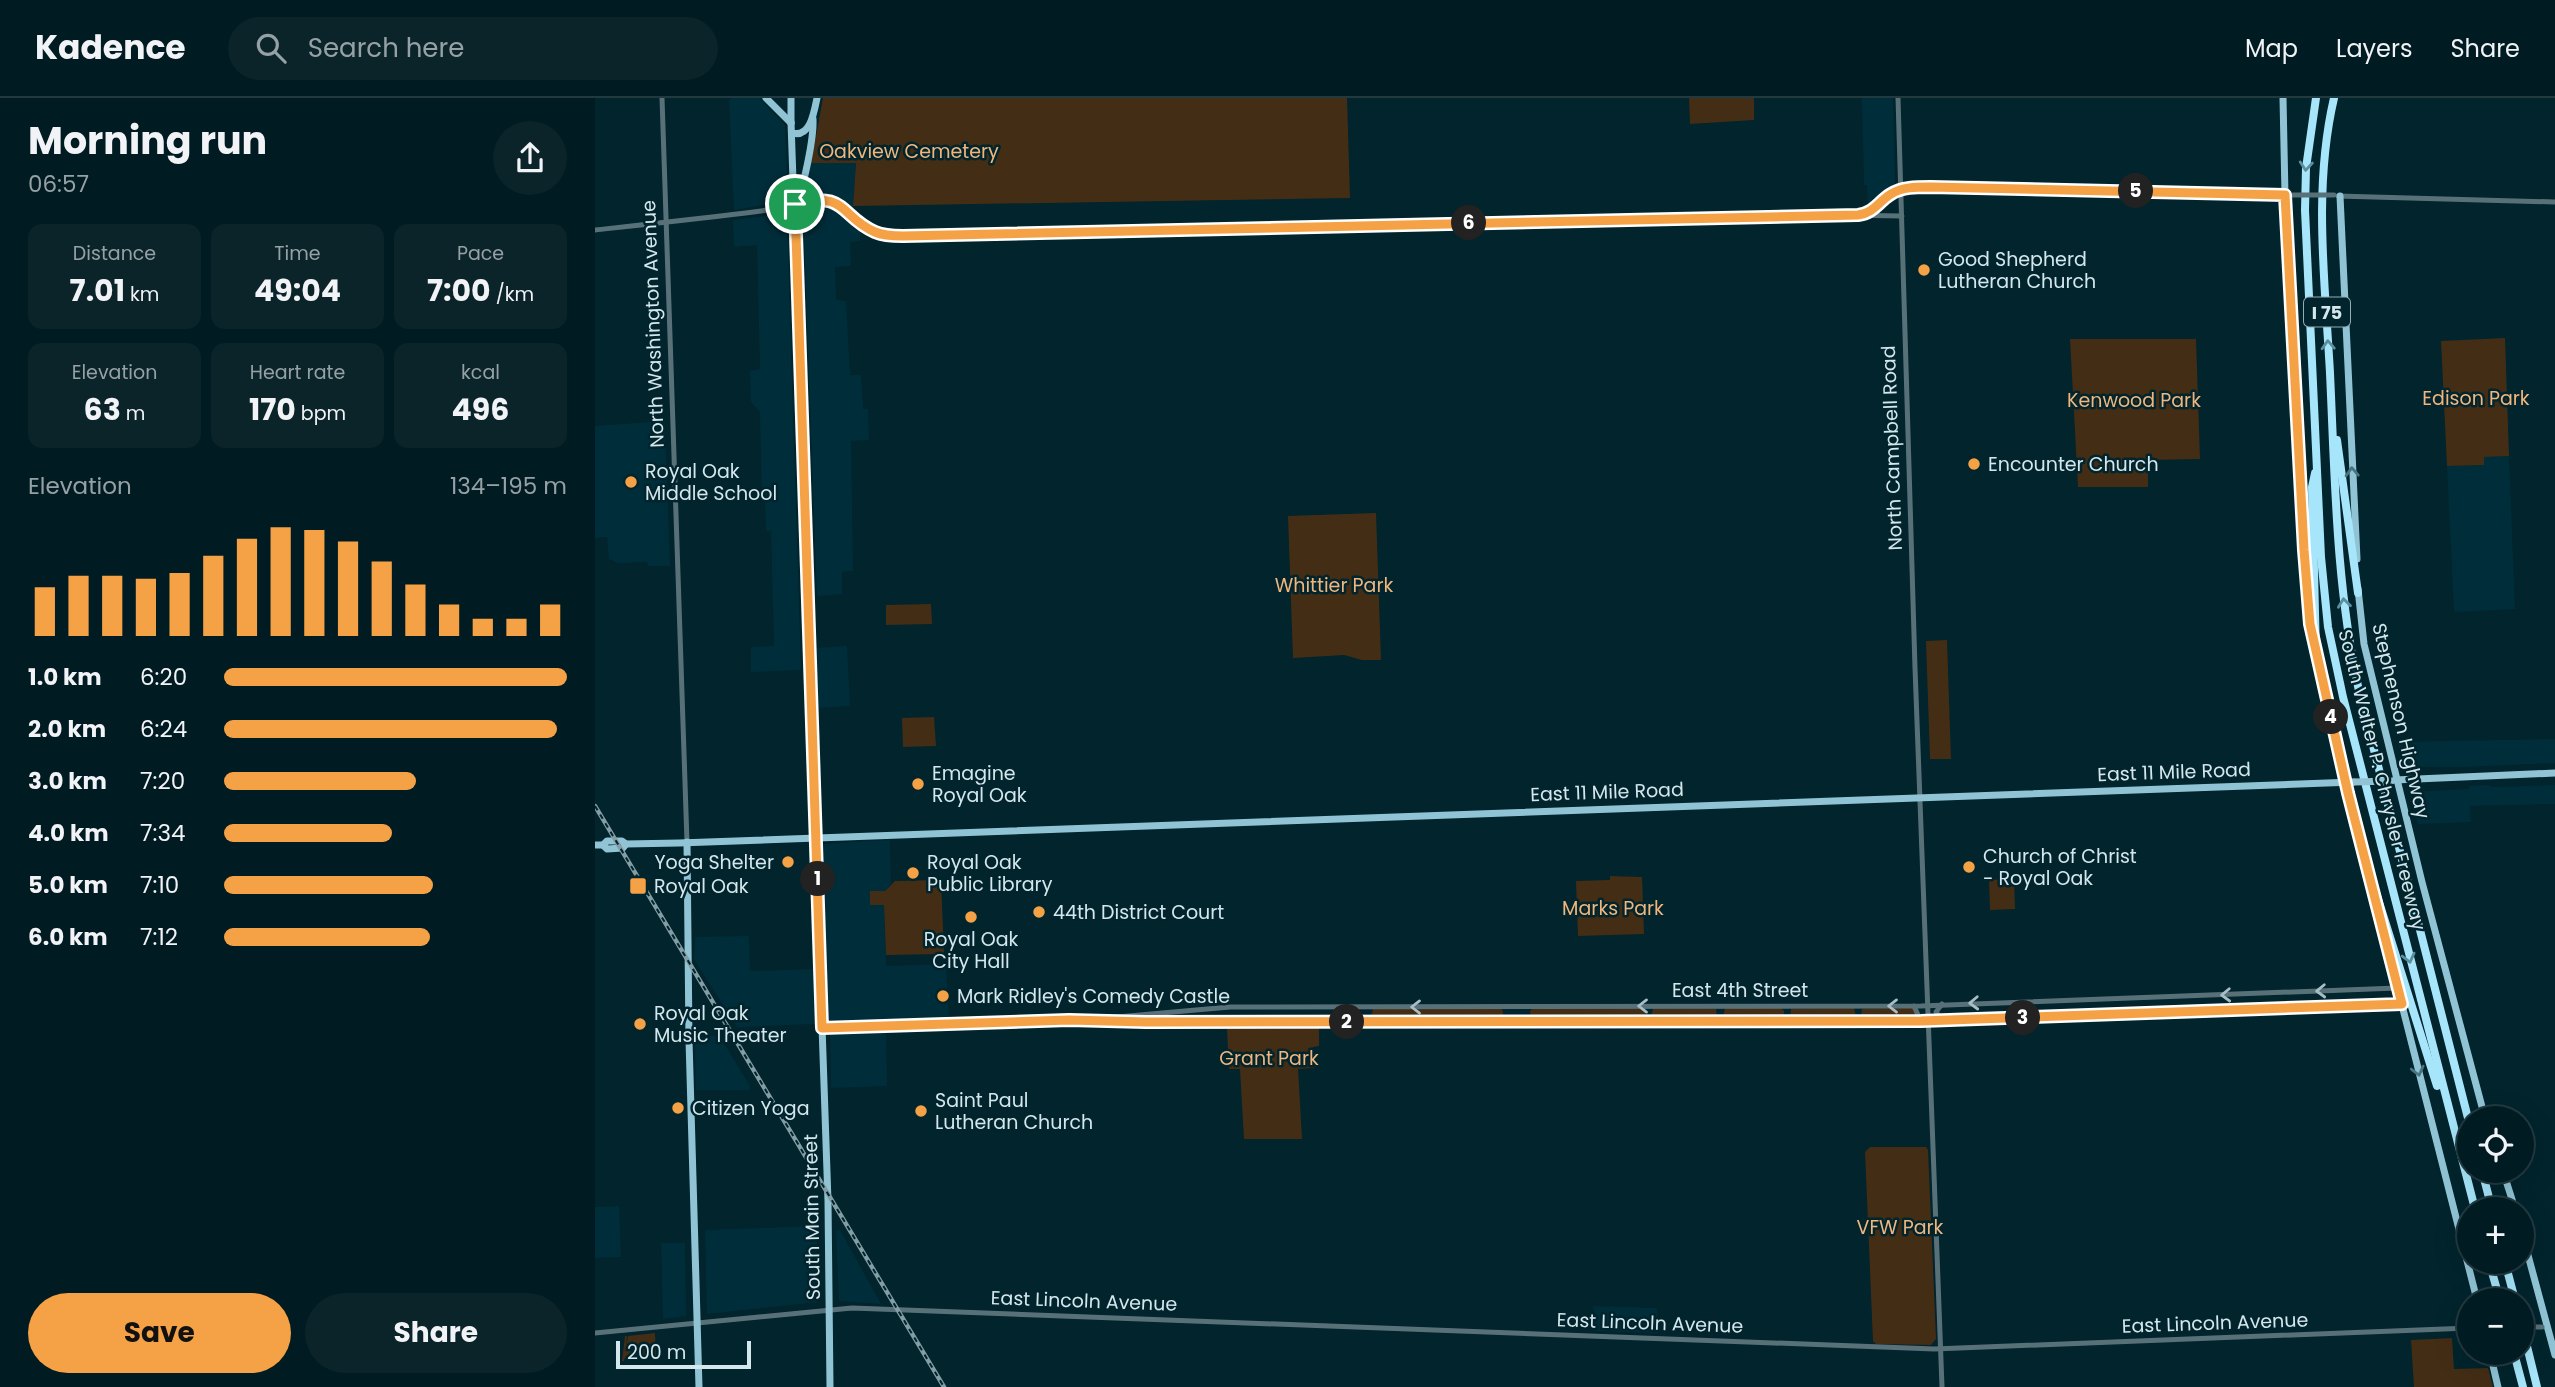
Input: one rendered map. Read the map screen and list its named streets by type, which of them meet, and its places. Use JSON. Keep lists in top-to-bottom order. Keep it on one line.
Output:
{"streets":{"highway":["I 75","South Walter P. Chrysler Freeway"],"main road":["Stephenson Highway","East 11 Mile Road","South Main Street"],"street":["North Washington Avenue","North Campbell Road","East 4th Street","East Lincoln Avenue"]},"crossings":[["North Washington Avenue","East 11 Mile Road"],["North Campbell Road","East 11 Mile Road"],["North Campbell Road","East 4th Street"],["North Campbell Road","East Lincoln Avenue"],["Stephenson Highway","East 11 Mile Road"],["East 11 Mile Road","South Main Street"],["East 4th Street","South Main Street"],["South Main Street","East Lincoln Avenue"]],"parks":["Oakview Cemetery","Edison Park","Kenwood Park","Whittier Park","Marks Park","Grant Park","VFW Park"],"places":{"other":["Good Shepherd Lutheran Church","Encounter Church","Royal Oak Middle School","Emagine Royal Oak","Yoga Shelter","Church of Christ - Royal Oak","Royal Oak Public Library","44th District Court","Royal Oak City Hall","Mark Ridley's Comedy Castle","Royal Oak Music Theater","Citizen Yoga","Saint Paul Lutheran Church"],"transit":["Royal Oak"]},"scale_bar":"200 m","page":{"header":"Kadence","search":"Search here","nav":["Map","Layers","Share"],"heading":["Morning run","06:57"],"pins":["5","6","4","1","3","2"],"stats":[["Distance","7.01 km"],["Time","49:04"],["Pace","7:00 /km"],["Elevation","63 m"],["Heart rate","170 bpm"],["kcal","496"]],"chart":["Elevation","134–195 m"],"list":[{"name":"1.0 km","note":"6:20"},{"name":"2.0 km","note":"6:24"},{"name":"3.0 km","note":"7:20"},{"name":"4.0 km","note":"7:34"},{"name":"5.0 km","note":"7:10"},{"name":"6.0 km","note":"7:12"}],"map_buttons":["+","−"],"buttons":["Save","Share"],"scale":"200 m"}}
